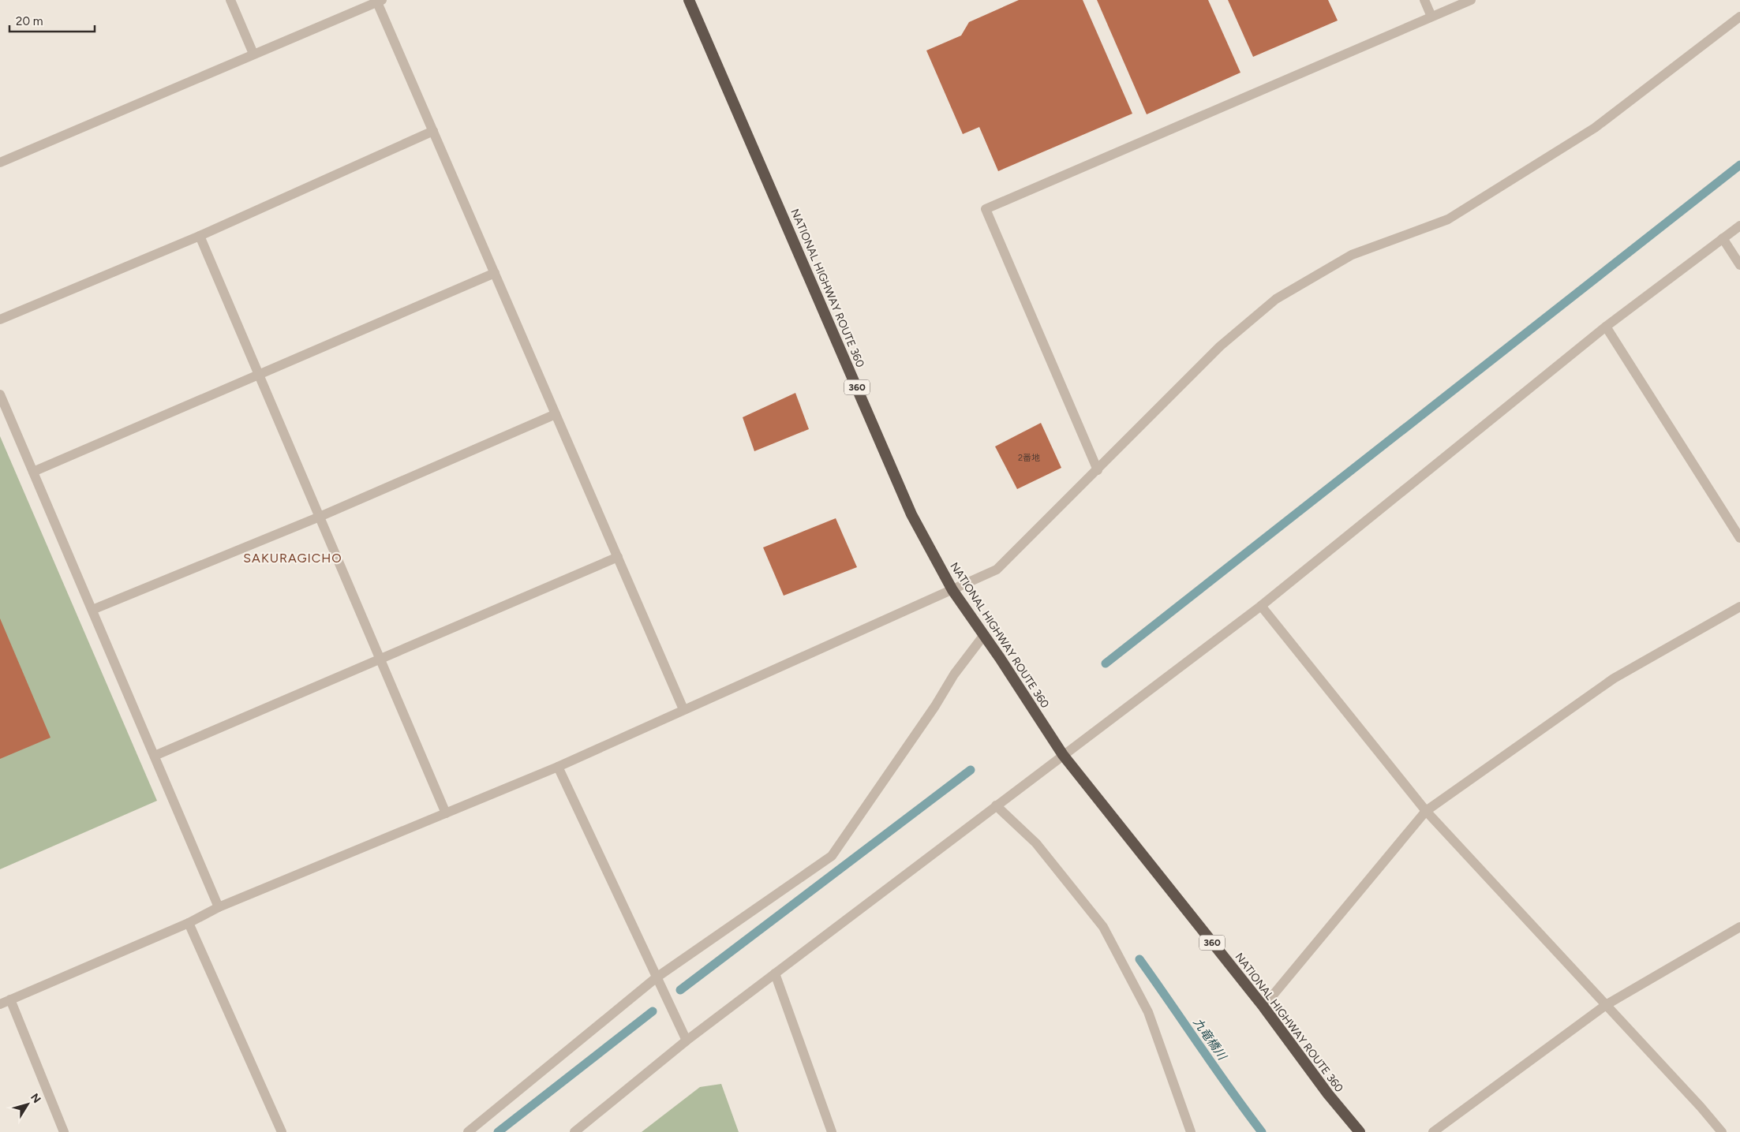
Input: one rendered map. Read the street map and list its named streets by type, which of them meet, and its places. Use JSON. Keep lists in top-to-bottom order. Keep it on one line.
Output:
{"streets":{"highway":["NATIONAL HIGHWAY ROUTE 360","360"]},"districts":["SAKURAGICHO"],"water":["九竜橋川"],"house_numbers":["2番地"],"scale_bar":"20 m","north":"top right"}
